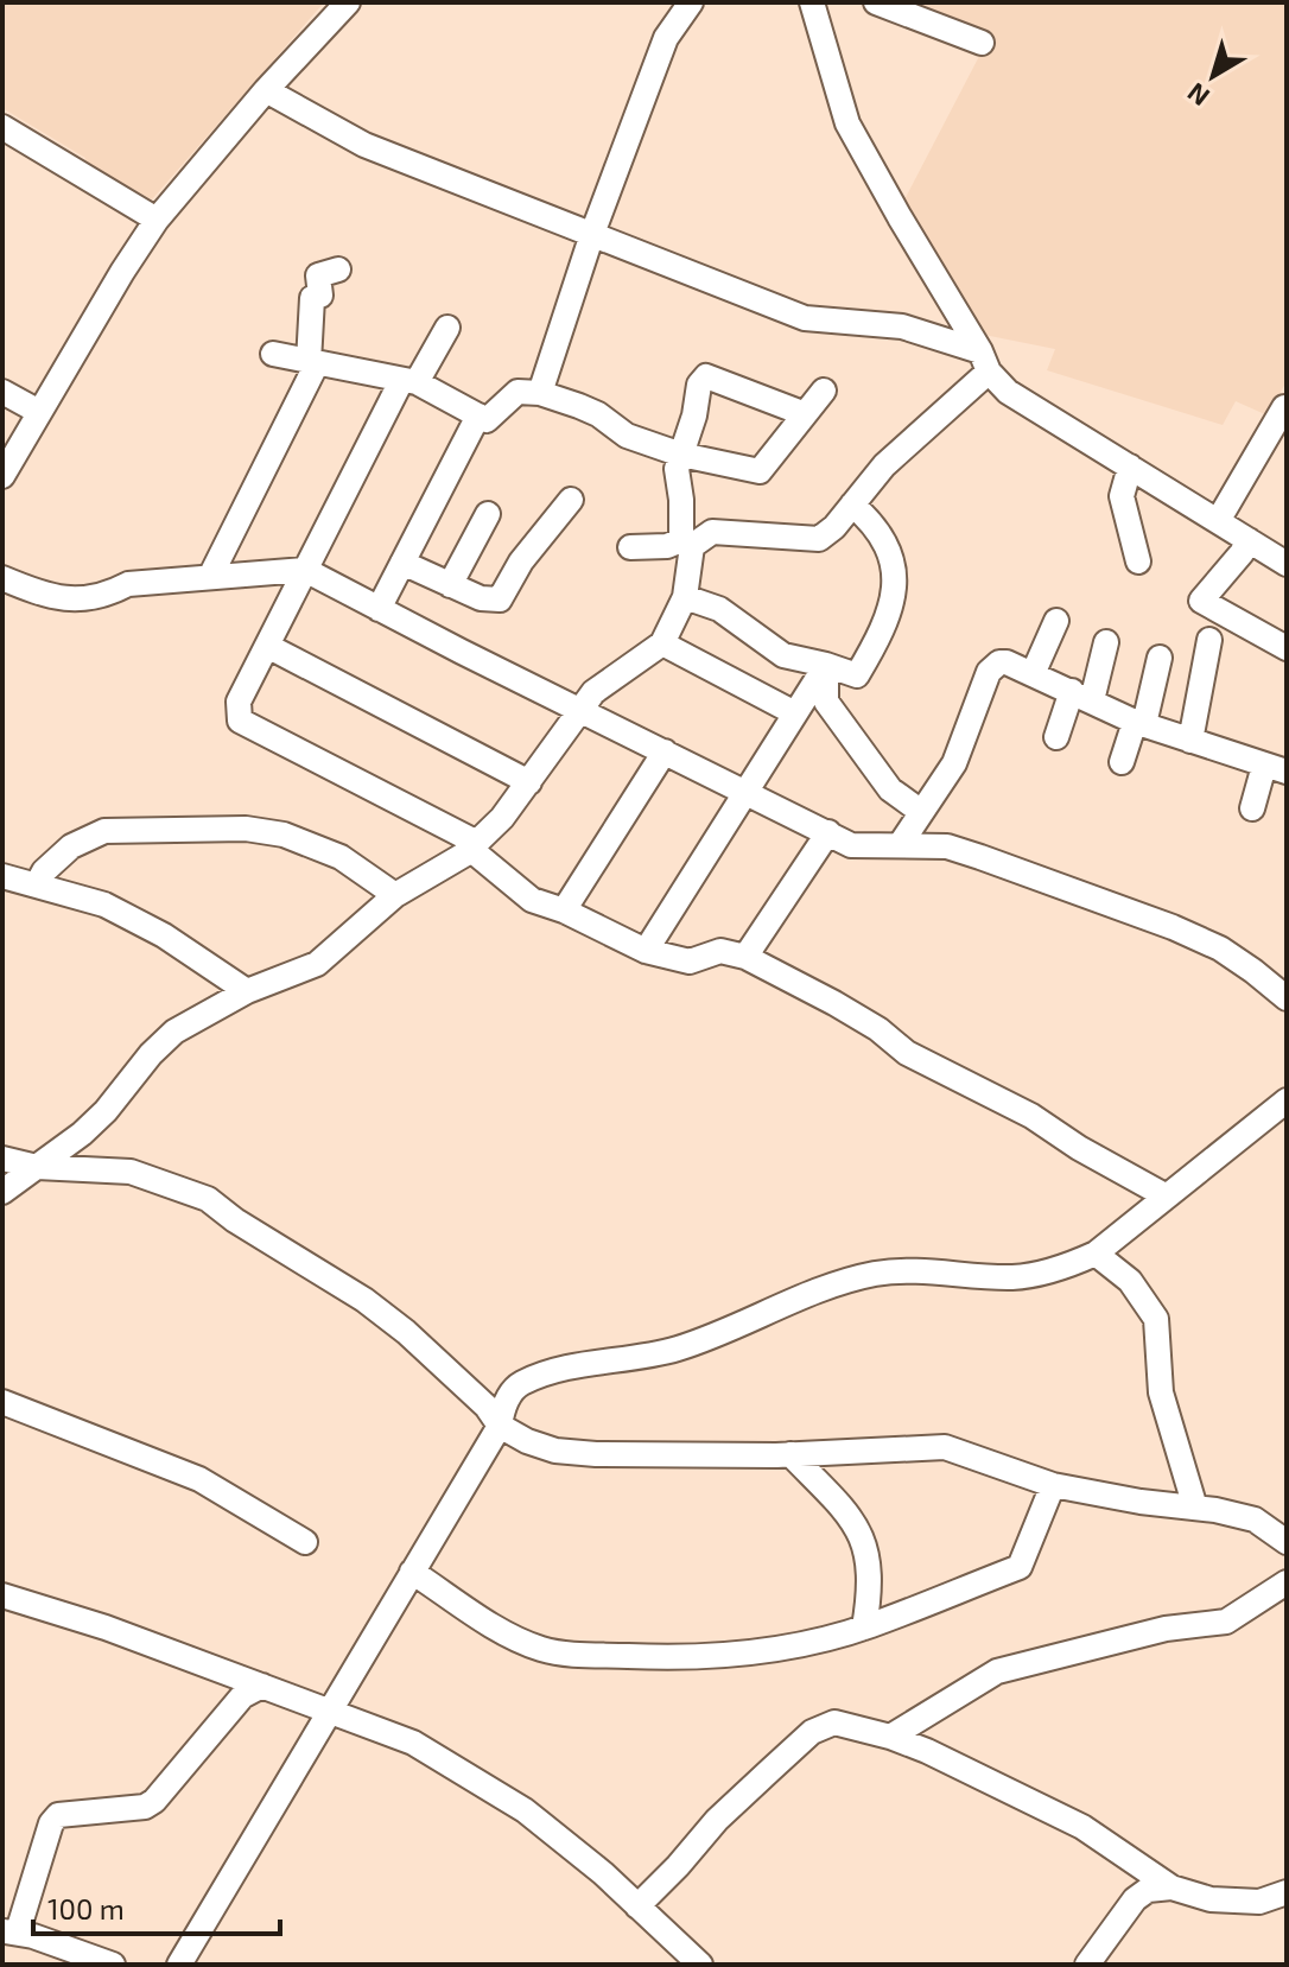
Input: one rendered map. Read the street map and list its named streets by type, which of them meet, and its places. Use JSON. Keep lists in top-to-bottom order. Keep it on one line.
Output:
{"scale_bar":"100 m","north":"bottom left"}
